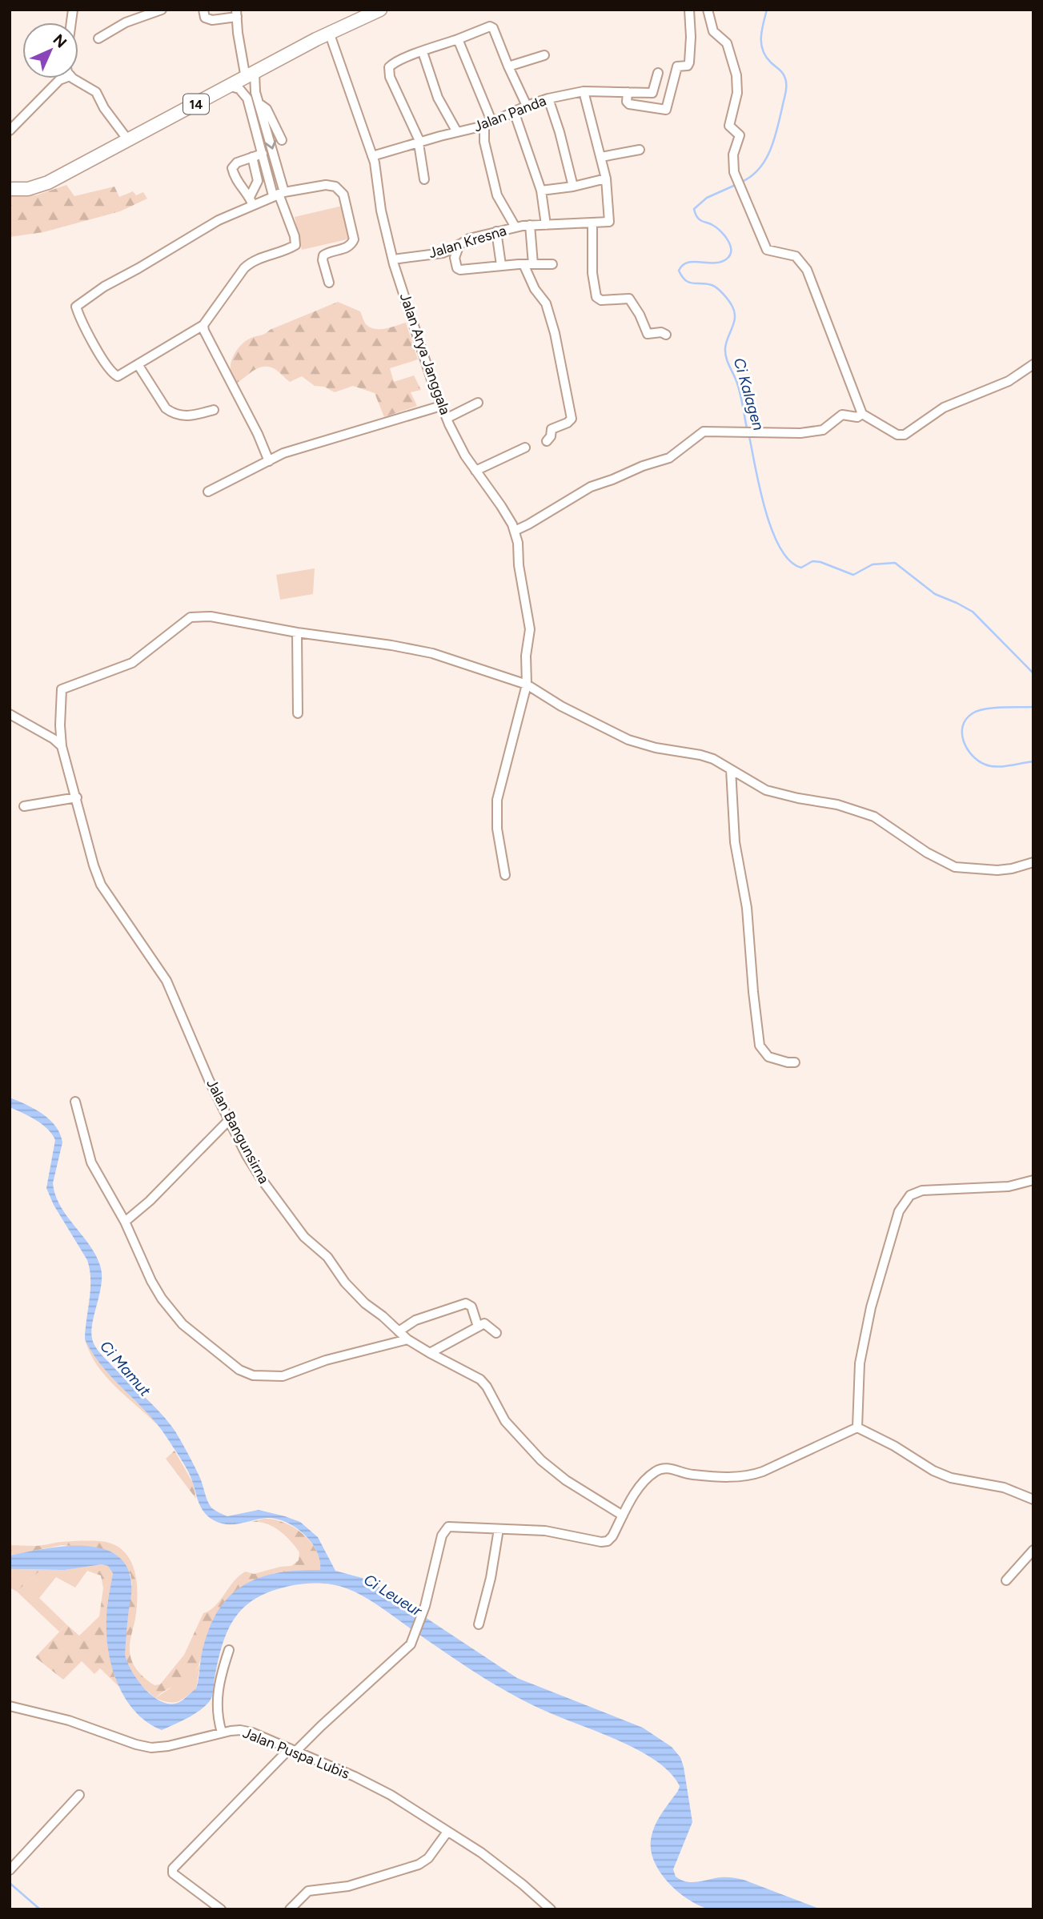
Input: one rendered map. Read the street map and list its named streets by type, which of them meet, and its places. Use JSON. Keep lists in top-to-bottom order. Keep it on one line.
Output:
{"streets":{"highway":["14"],"street":["Jalan Panda","Jalan Kresna","Jalan Arya Janggala","Jalan Bangunsirna","Jalan Puspa Lubis"]},"crossings":[["14","Jalan Arya Janggala"],["Jalan Panda","Jalan Arya Janggala"],["Jalan Kresna","Jalan Arya Janggala"]],"water":["Ci Kalagen","Ci Mamut","Ci Leueur"],"north":"top right"}
